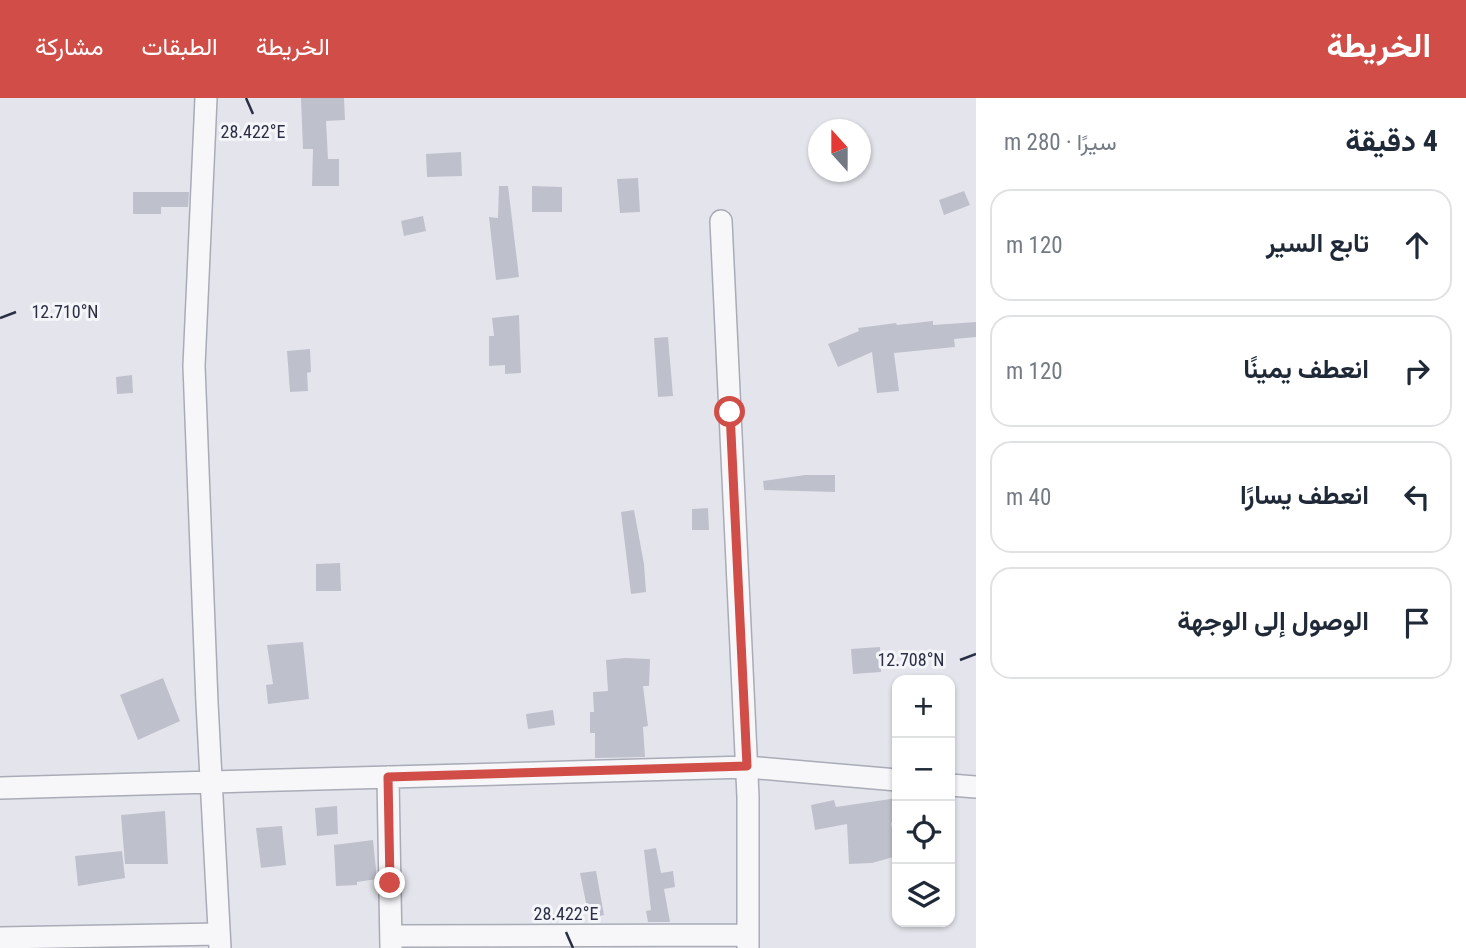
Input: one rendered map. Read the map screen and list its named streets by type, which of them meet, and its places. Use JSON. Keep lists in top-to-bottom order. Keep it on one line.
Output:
{"north":"top","page":{"header":"الخريطة","nav":["الخريطة","الطبقات","مشاركة"],"heading":["4 دقيقة","سيرًا · 280 m"],"list":[["تابع السير","120 m"],["انعطف يمينًا","120 m"],["انعطف يسارًا","40 m"],"الوصول إلى الوجهة"],"map_buttons":["+","−"]},"coordinates":["28.422°E","12.710°N","12.708°N"]}
